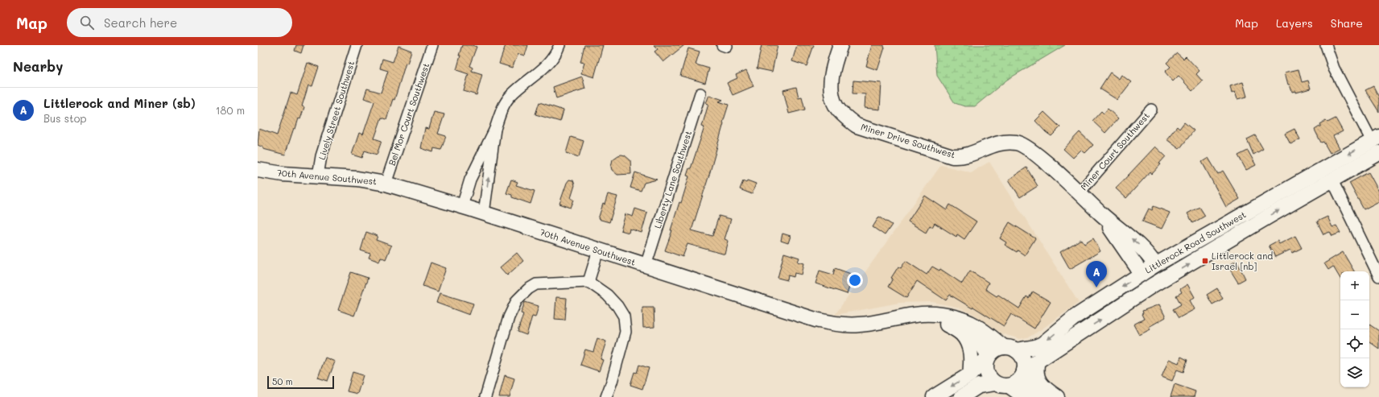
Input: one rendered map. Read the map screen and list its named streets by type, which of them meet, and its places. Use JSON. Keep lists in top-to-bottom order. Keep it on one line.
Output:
{"streets":{"street":["Lively Street Southwest","Bel Mor Court Southwest","Miner Drive Southwest","Miner Court Southwest","70th Avenue Southwest","Liberty Lane Southwest","Littlerock Road Southwest"]},"crossings":[["Lively Street Southwest","70th Avenue Southwest"],["Bel Mor Court Southwest","70th Avenue Southwest"],["Miner Drive Southwest","Miner Court Southwest"],["Miner Drive Southwest","Littlerock Road Southwest"],["70th Avenue Southwest","Liberty Lane Southwest"],["70th Avenue Southwest","Littlerock Road Southwest"]],"places":{"transit":["Littlerock and Israel [nb]"]},"scale_bar":"50 m","page":{"header":"Map","search":"Search here","nav":["Map","Layers","Share"],"heading":"Nearby","list":[{"mark":"A","name":"Littlerock and Miner (sb)","note":"Bus stop","value":"180 m"}],"pins":"A","map_buttons":["+","−"],"scale":"50 m"}}
